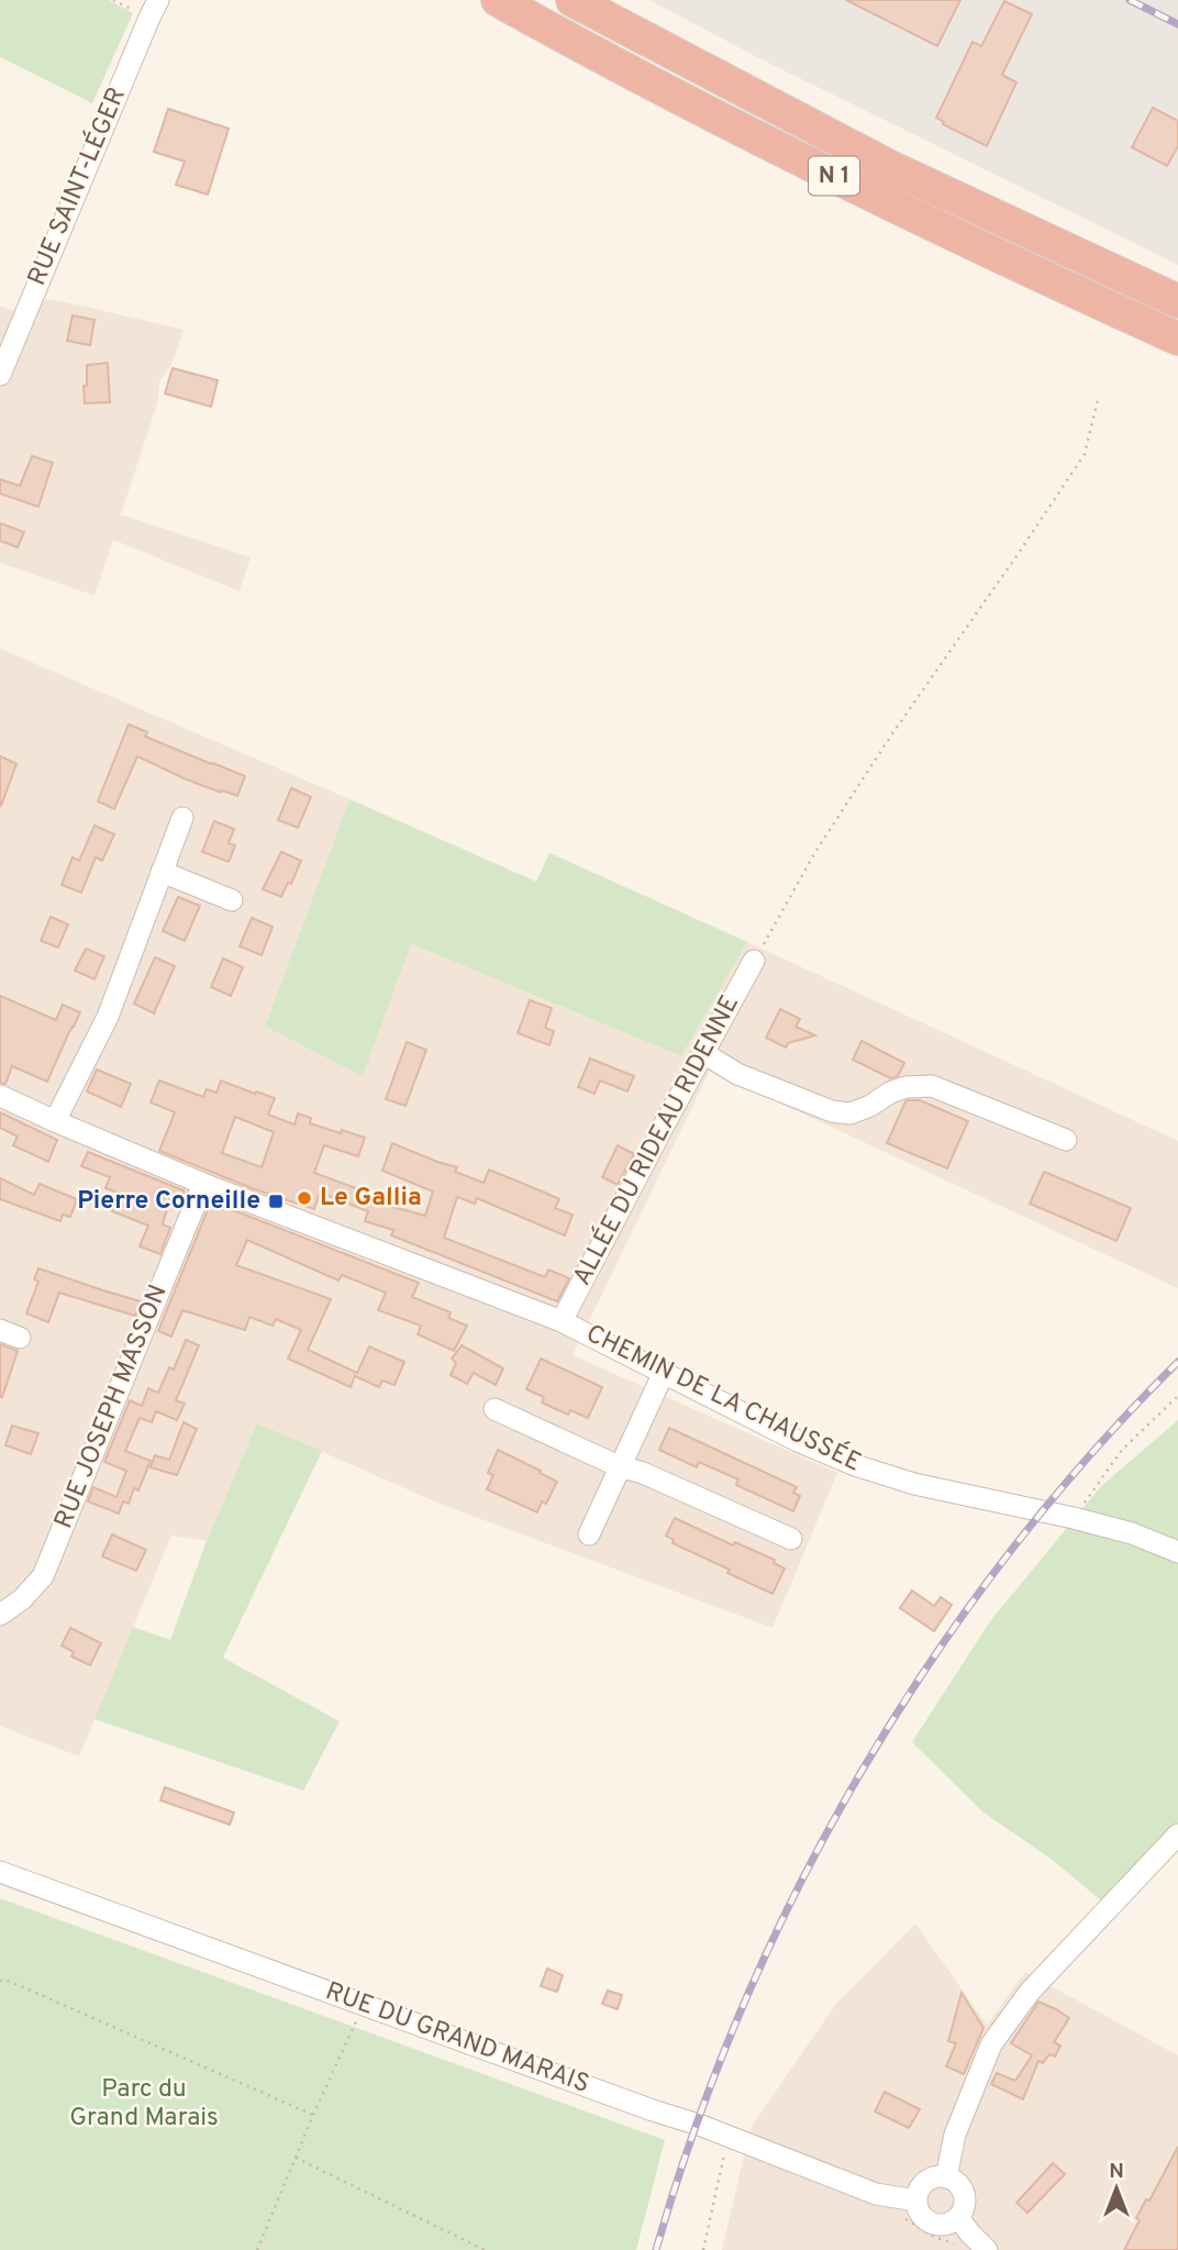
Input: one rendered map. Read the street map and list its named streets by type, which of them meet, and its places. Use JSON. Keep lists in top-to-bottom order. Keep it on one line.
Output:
{"streets":{"highway":["N 1"],"street":["RUE SAINT-LÉGER","ALLÉE DU RIDEAU RIDENNE","CHEMIN DE LA CHAUSSÉE","RUE JOSEPH MASSON","RUE DU GRAND MARAIS"]},"crossings":[["ALLÉE DU RIDEAU RIDENNE","CHEMIN DE LA CHAUSSÉE"],["CHEMIN DE LA CHAUSSÉE","RUE JOSEPH MASSON"]],"parks":["Parc du Grand Marais"],"places":{"other":["Le Gallia"],"transit":["Pierre Corneille"]},"north":"top"}
